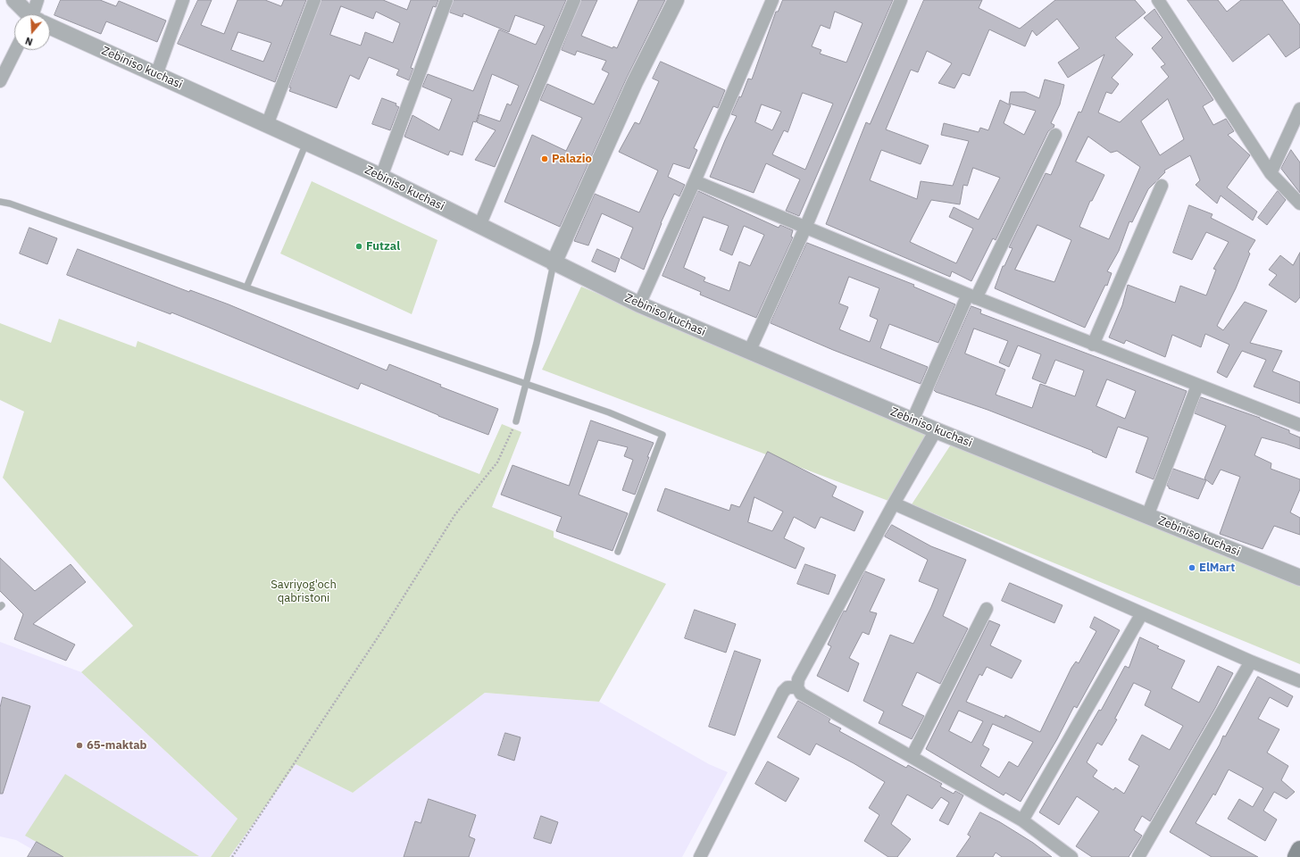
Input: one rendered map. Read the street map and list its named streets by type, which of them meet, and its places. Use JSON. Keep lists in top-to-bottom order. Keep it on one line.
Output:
{"streets":{"street":["Zebiniso kuchasi"]},"parks":["Savriyog'och qabristoni"],"places":["Palazio","Futzal","ElMart","65-maktab"],"north":"bottom"}
